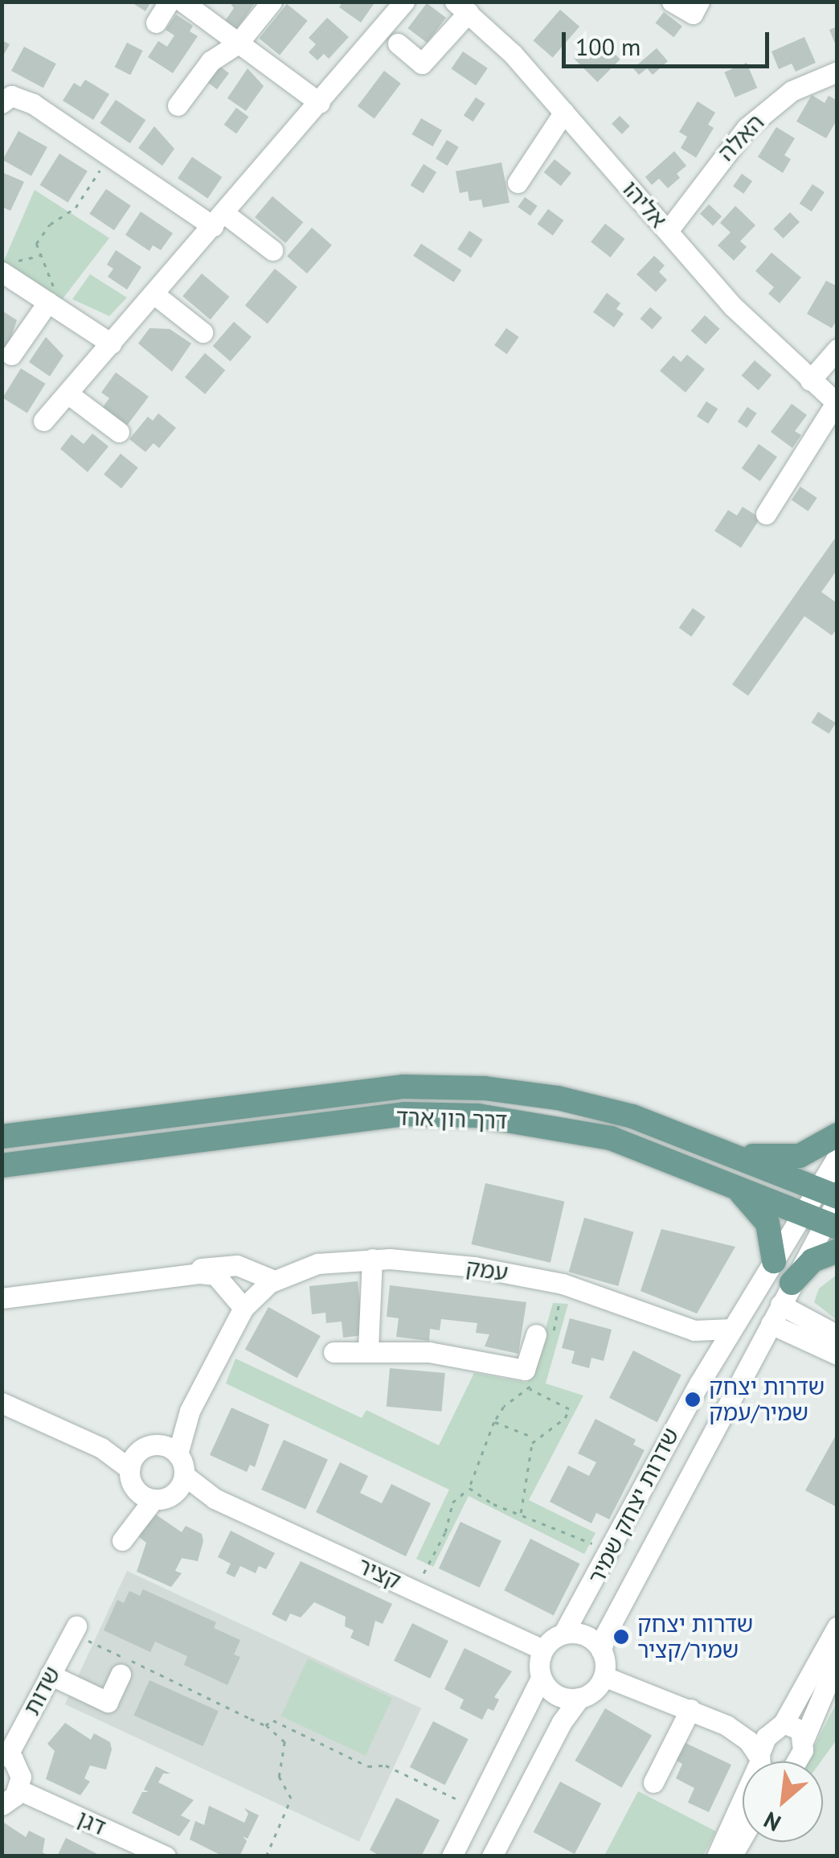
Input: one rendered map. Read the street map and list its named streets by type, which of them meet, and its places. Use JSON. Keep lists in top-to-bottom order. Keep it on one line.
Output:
{"streets":{"main road":["דרך רון ארד"],"street":["האלה","אליהו","עמק","שדרות יצחק שמיר","קציר","שדות","דגן"]},"crossings":[["האלה","אליהו"],["דרך רון ארד","שדרות יצחק שמיר"],["עמק","שדרות יצחק שמיר"],["שדרות יצחק שמיר","קציר"]],"places":["שדרות יצחק שמיר/עמק","שדרות יצחק שמיר/קציר"],"scale_bar":"100 m","north":"bottom left"}
